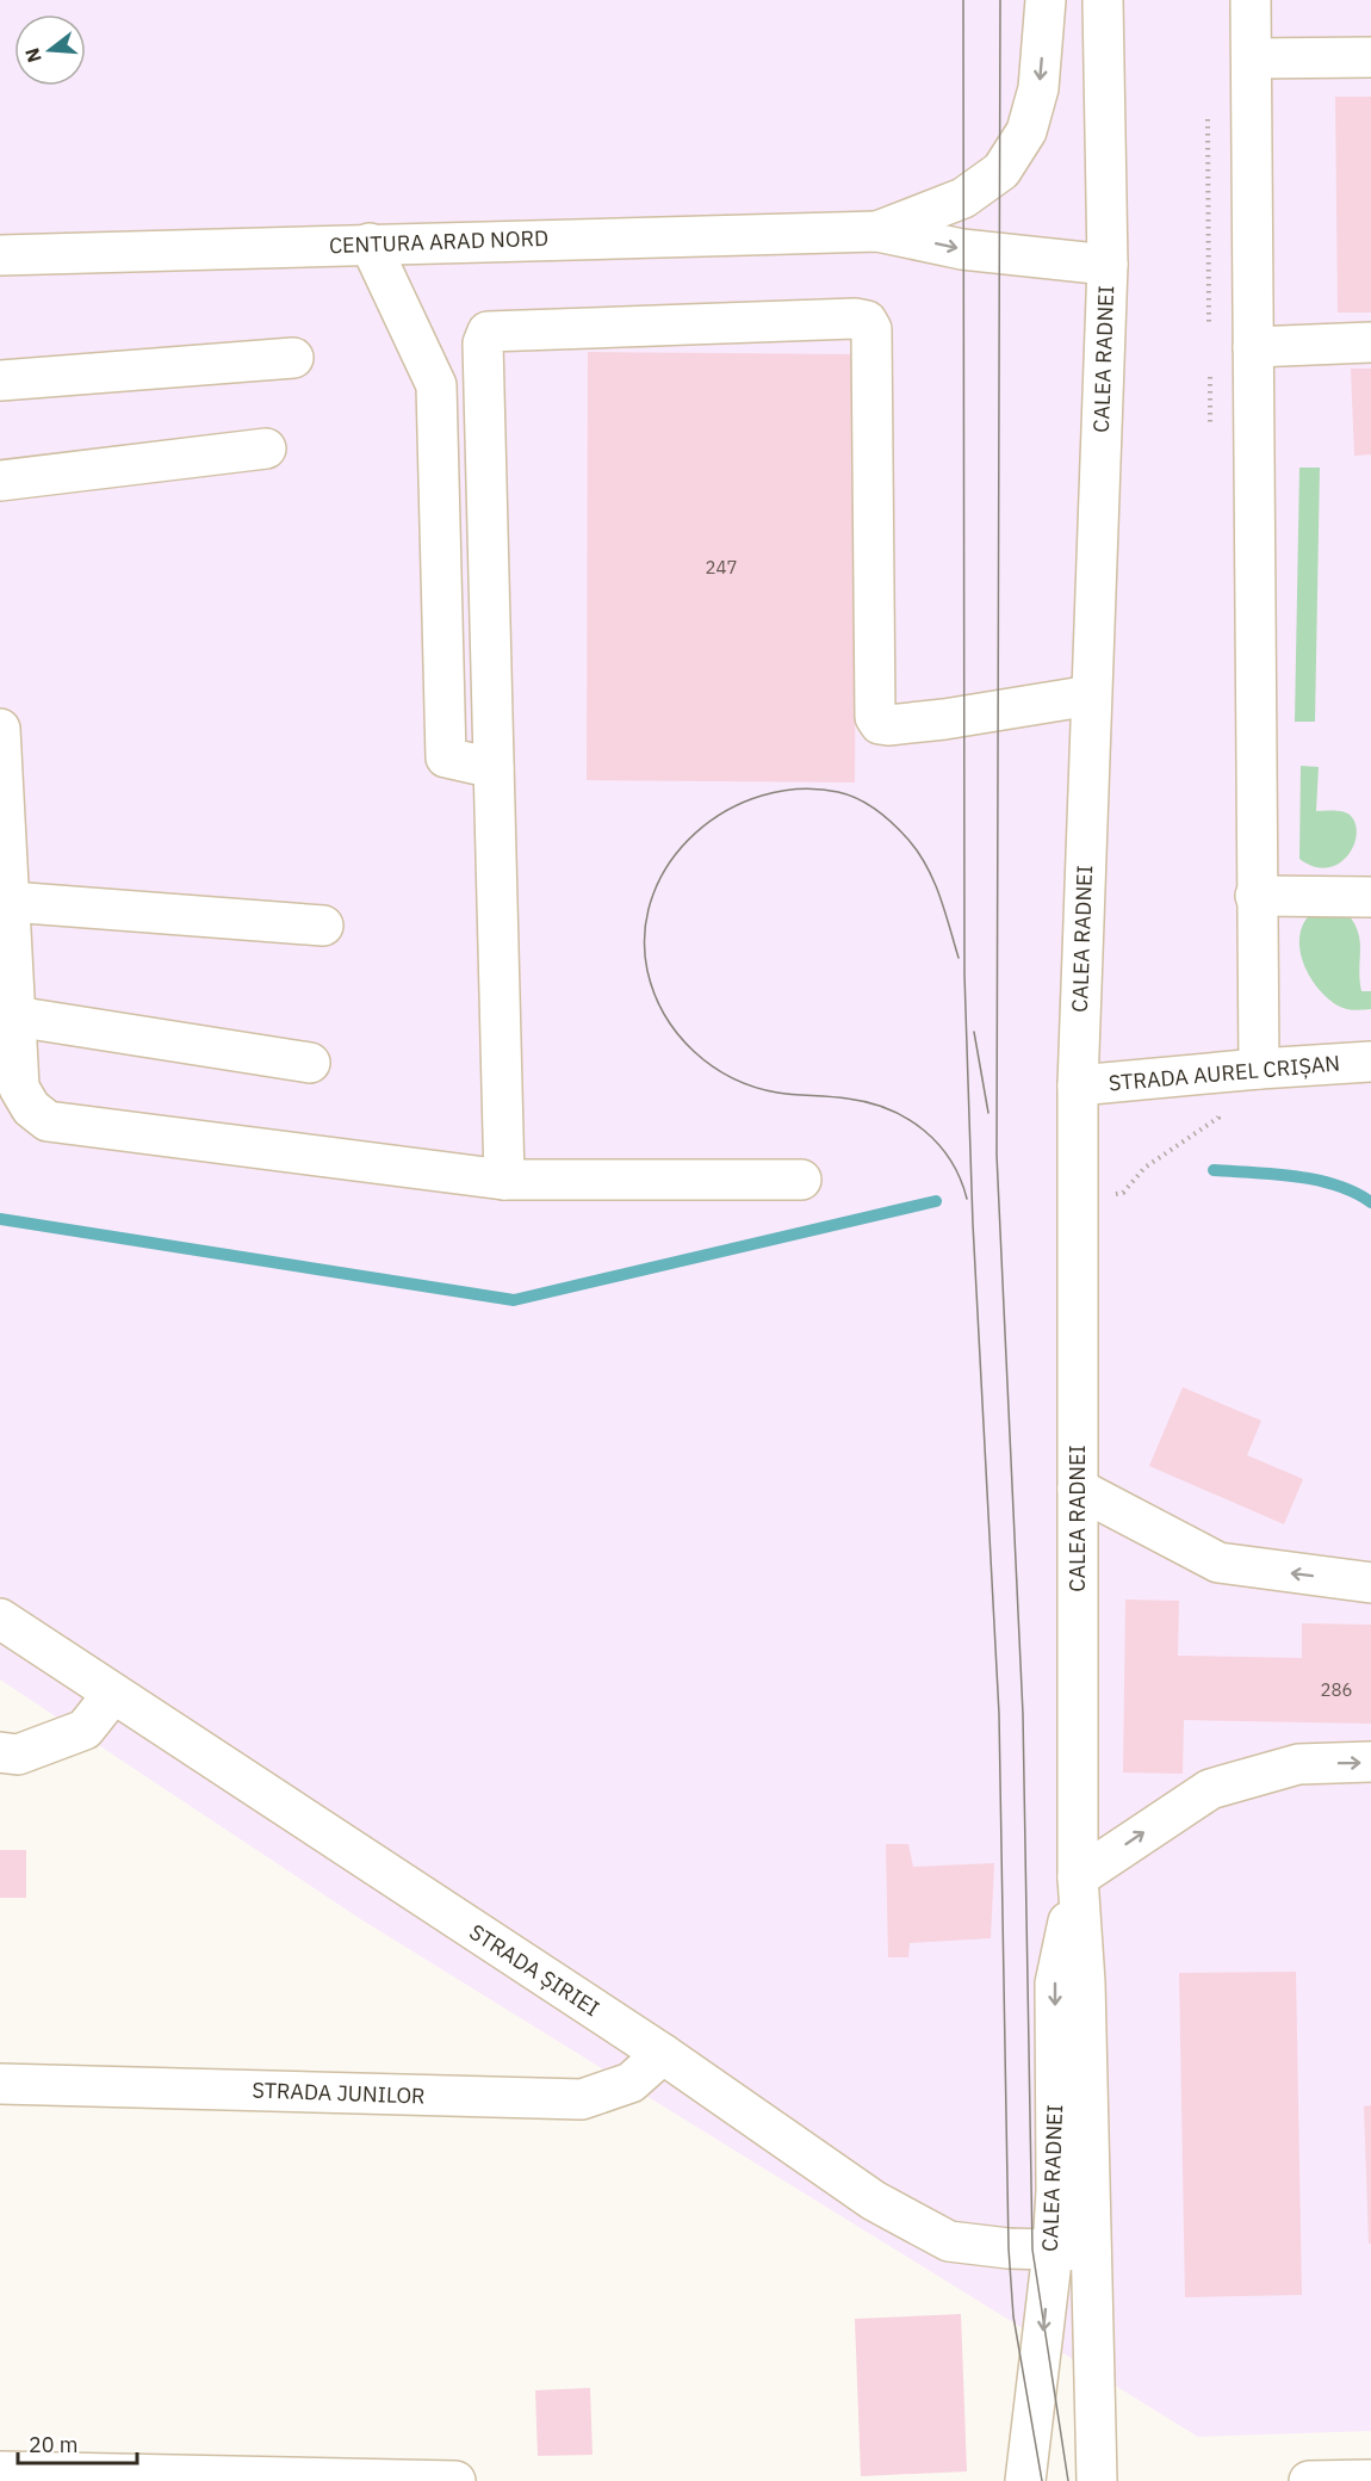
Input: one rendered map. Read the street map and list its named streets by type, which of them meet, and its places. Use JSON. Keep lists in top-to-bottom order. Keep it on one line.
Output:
{"streets":{"main road":["CENTURA ARAD NORD","CALEA RADNEI","STRADA AUREL CRIȘAN","STRADA ȘIRIEI","STRADA JUNILOR"]},"crossings":[["CENTURA ARAD NORD","CALEA RADNEI"],["CALEA RADNEI","STRADA AUREL CRIȘAN"],["CALEA RADNEI","STRADA ȘIRIEI"],["STRADA ȘIRIEI","STRADA JUNILOR"]],"house_numbers":["247","286"],"scale_bar":"20 m","north":"left"}
